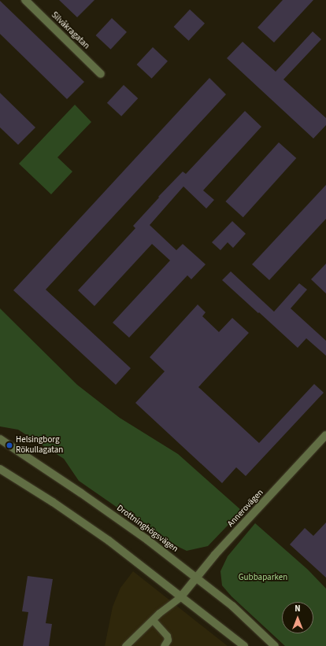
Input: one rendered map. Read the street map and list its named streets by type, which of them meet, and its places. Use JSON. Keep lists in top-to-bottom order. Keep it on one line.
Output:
{"streets":{"street":["Silvåkragatan","Annerovägen","Drottninghögsvägen"]},"crossings":[["Annerovägen","Drottninghögsvägen"]],"parks":["Gubbaparken"],"places":["Helsingborg Rökullagatan"],"north":"top"}
